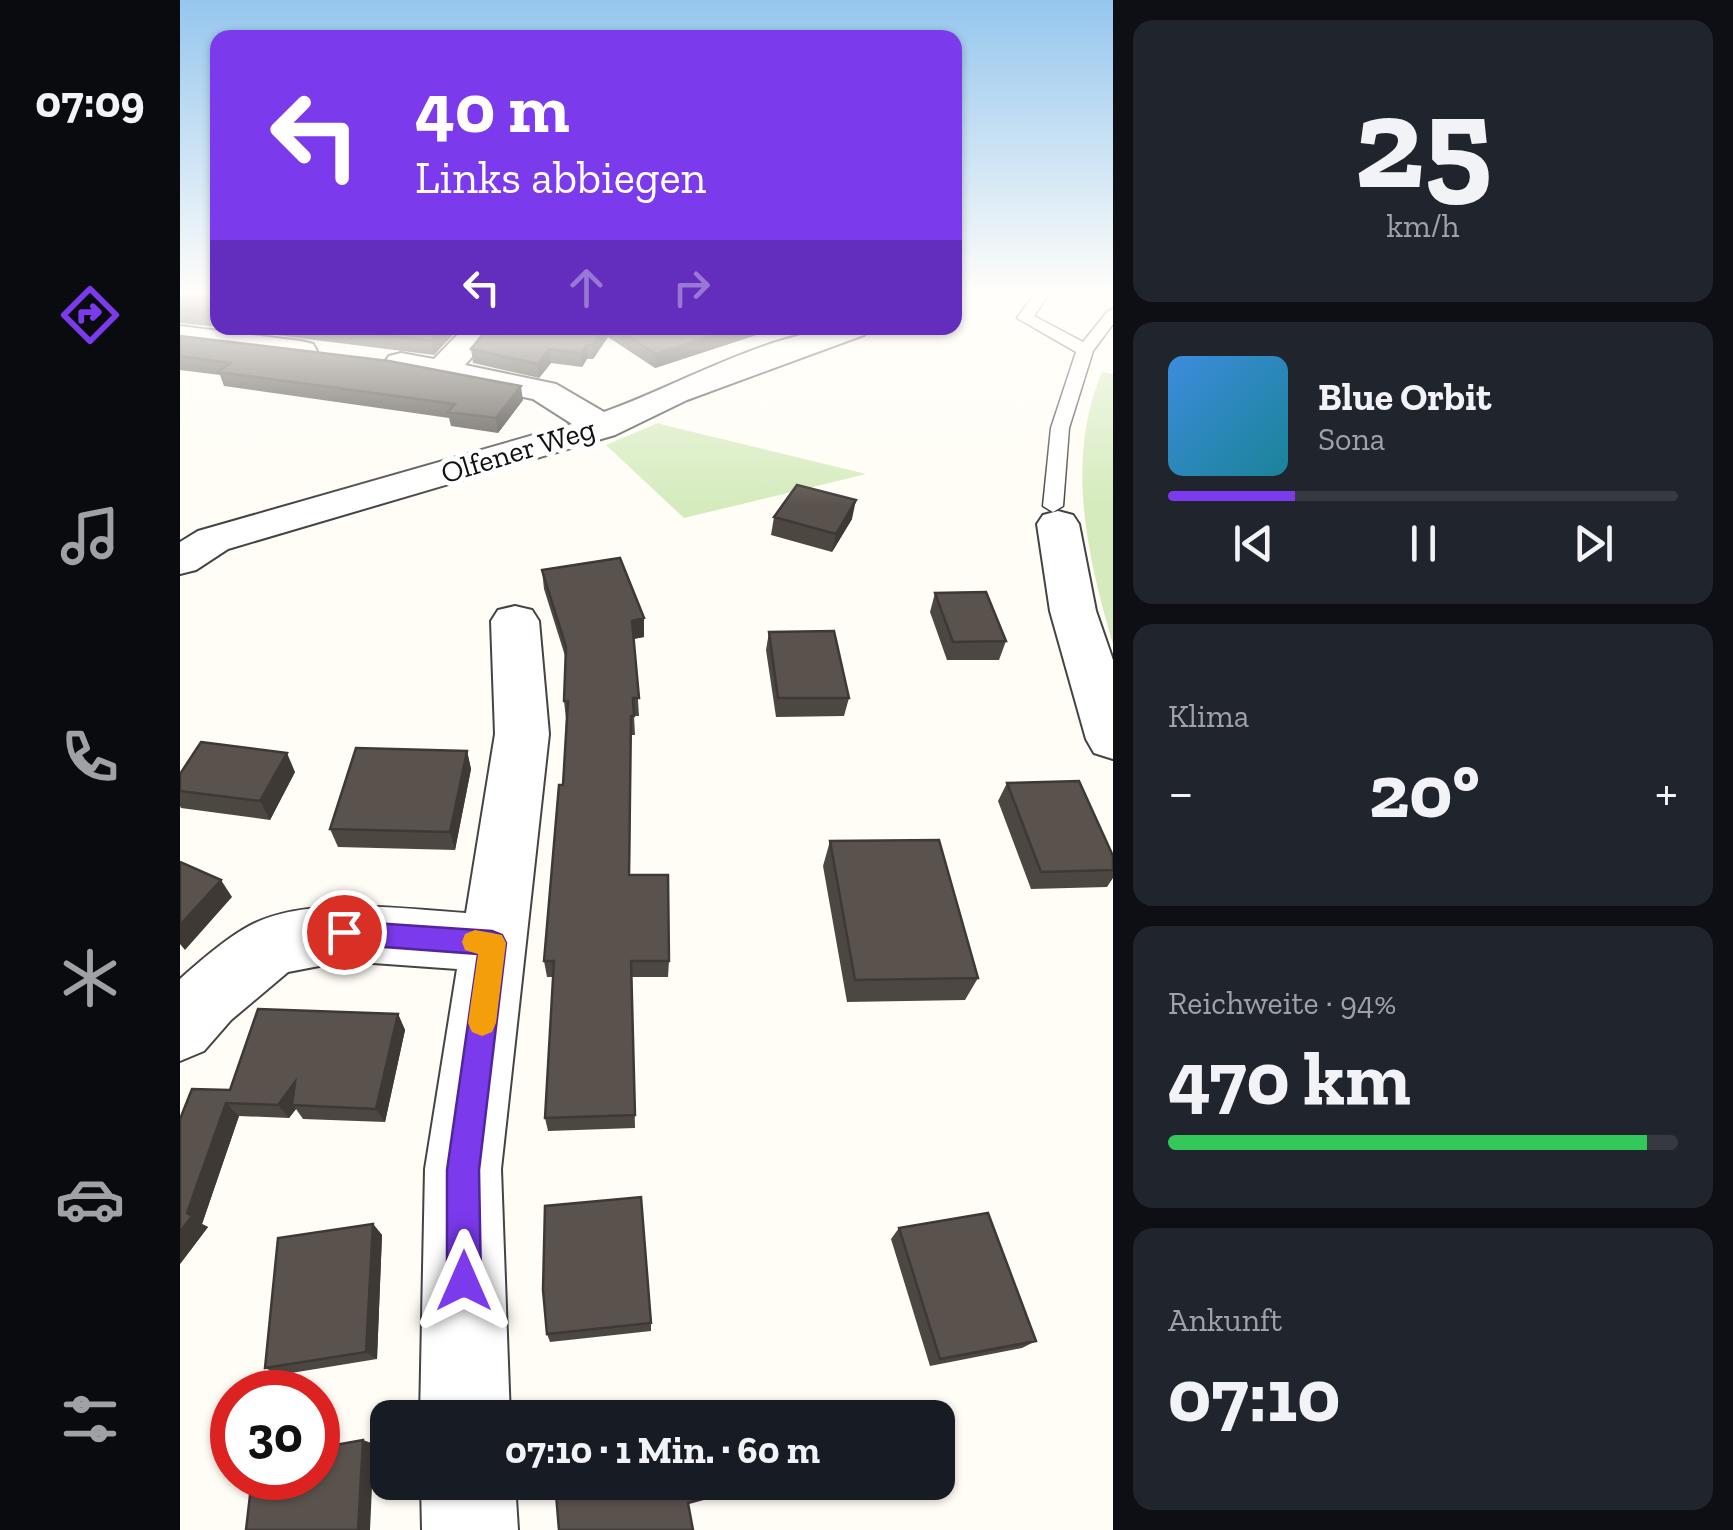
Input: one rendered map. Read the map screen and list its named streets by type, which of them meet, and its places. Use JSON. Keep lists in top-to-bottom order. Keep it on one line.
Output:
{"streets":{"street":["Olfener Weg"]},"page":{"tabs":"07:09","tile":[["25","km/h"],"Klima",["Reichweite · 94%","470 km"],["Ankunft","07:10"]],"turn":["40 m","Links abbiegen"],"song":["Blue Orbit","Sona"],"heat":["−","20°","+"],"limit":"30","trip":"07:10 · 1 Min. · 60 m"}}
